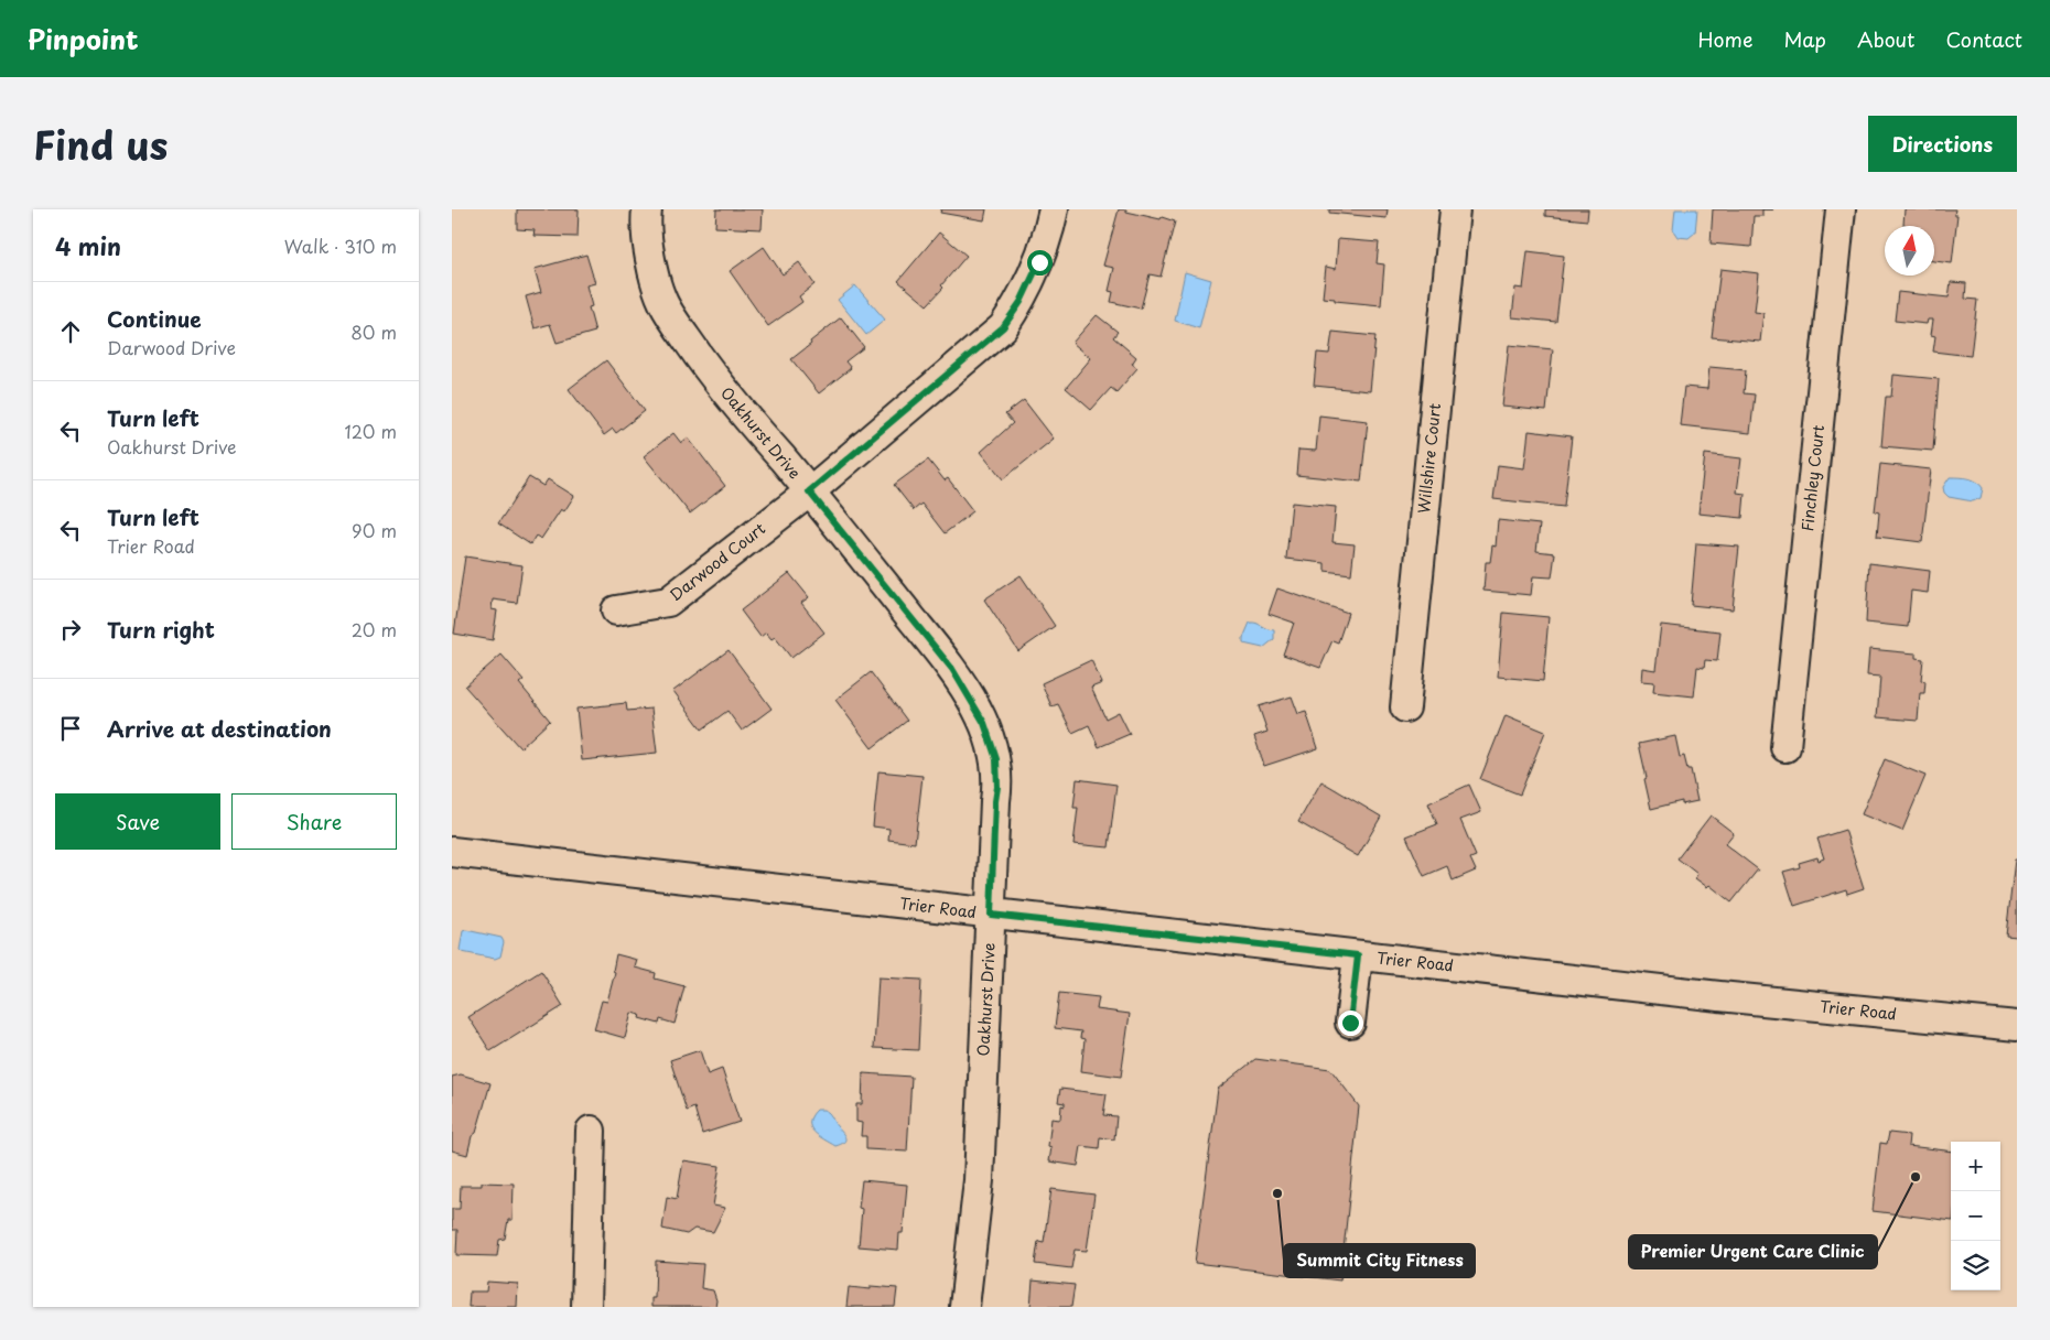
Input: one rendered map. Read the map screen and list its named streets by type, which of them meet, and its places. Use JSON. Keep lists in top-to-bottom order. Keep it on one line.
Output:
{"streets":{"street":["Oakhurst Drive","Willshire Court","Finchley Court","Darwood Court","Trier Road"]},"crossings":[["Oakhurst Drive","Darwood Court"],["Oakhurst Drive","Trier Road"]],"places":["Premier Urgent Care Clinic","Summit City Fitness"],"north":"top","page":{"header":"Pinpoint","nav":["Home","Map","About","Contact"],"title":"Find us","buttons":["Directions",["Save","Share"]],"heading":["4 min","Walk · 310 m"],"list":[["Continue","Darwood Drive","80 m"],["Turn left","Oakhurst Drive","120 m"],["Turn left","Trier Road","90 m"],["Turn right","20 m"],"Arrive at destination"],"map_buttons":["+","−"]}}
